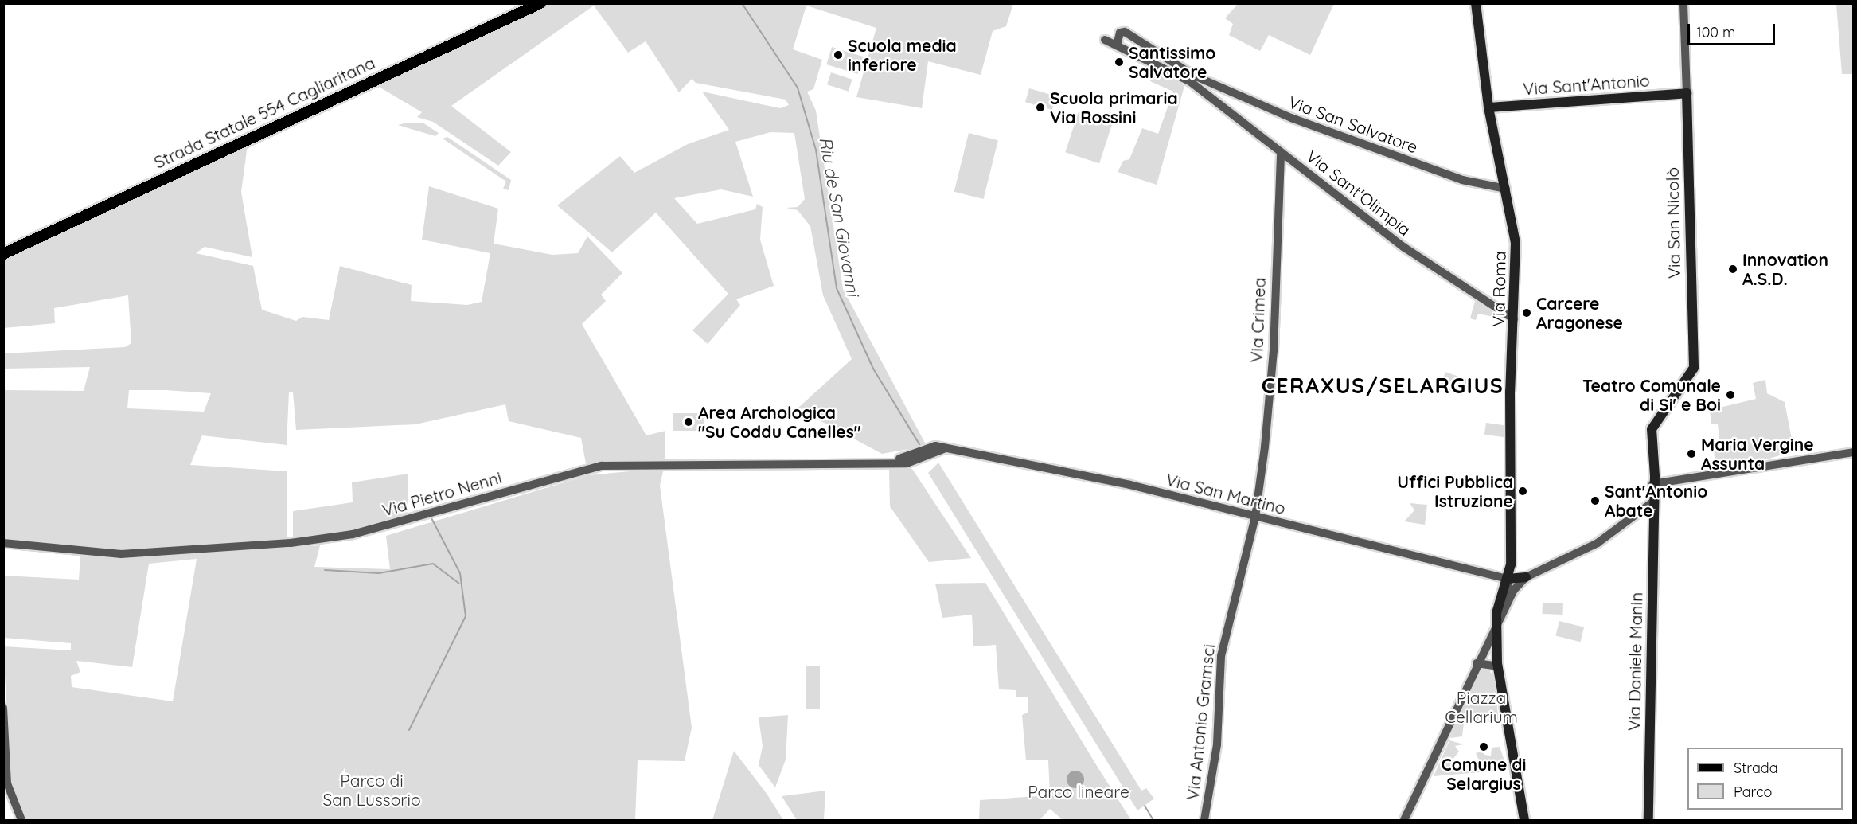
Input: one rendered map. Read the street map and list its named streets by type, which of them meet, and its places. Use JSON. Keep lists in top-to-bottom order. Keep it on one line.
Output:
{"streets":{"main road":["Via Sant'Antonio","Strada Statale 554 Cagliaritana","Via San Nicolò","Via Roma","Via Daniele Manin"],"street":["Via San Salvatore","Via Sant'Olimpia","Via Crimea","Via Pietro Nenni","Via San Martino","Via Antonio Gramsci"]},"crossings":[["Via Sant'Antonio","Via San Nicolò"],["Via Sant'Antonio","Via Roma"],["Via San Salvatore","Via Sant'Olimpia"],["Via San Salvatore","Via Roma"],["Via Sant'Olimpia","Via Roma"],["Via Sant'Olimpia","Via Crimea"],["Via San Nicolò","Via Daniele Manin"],["Via Roma","Via San Martino"],["Via Crimea","Via San Martino"],["Via Crimea","Via Antonio Gramsci"],["Via Pietro Nenni","Via San Martino"],["Via San Martino","Via Antonio Gramsci"]],"districts":["CERAXUS/SELARGIUS"],"water":["Riu de San Giovanni"],"parks":["Piazza Cellarium","Parco di San Lussorio","Parco lineare"],"places":["Scuola media inferiore","Santissimo Salvatore","Scuola primaria Via Rossini","Innovation A.S.D.","Carcere Aragonese","Teatro Comunale di Si' e Boi","Area Archologica \"Su Coddu Canelles\"","Maria Vergine Assunta","Uffici Pubblica Istruzione","Sant'Antonio Abate","Comune di Selargius"],"legend":["Strada","Parco"],"scale_bar":"100 m"}
